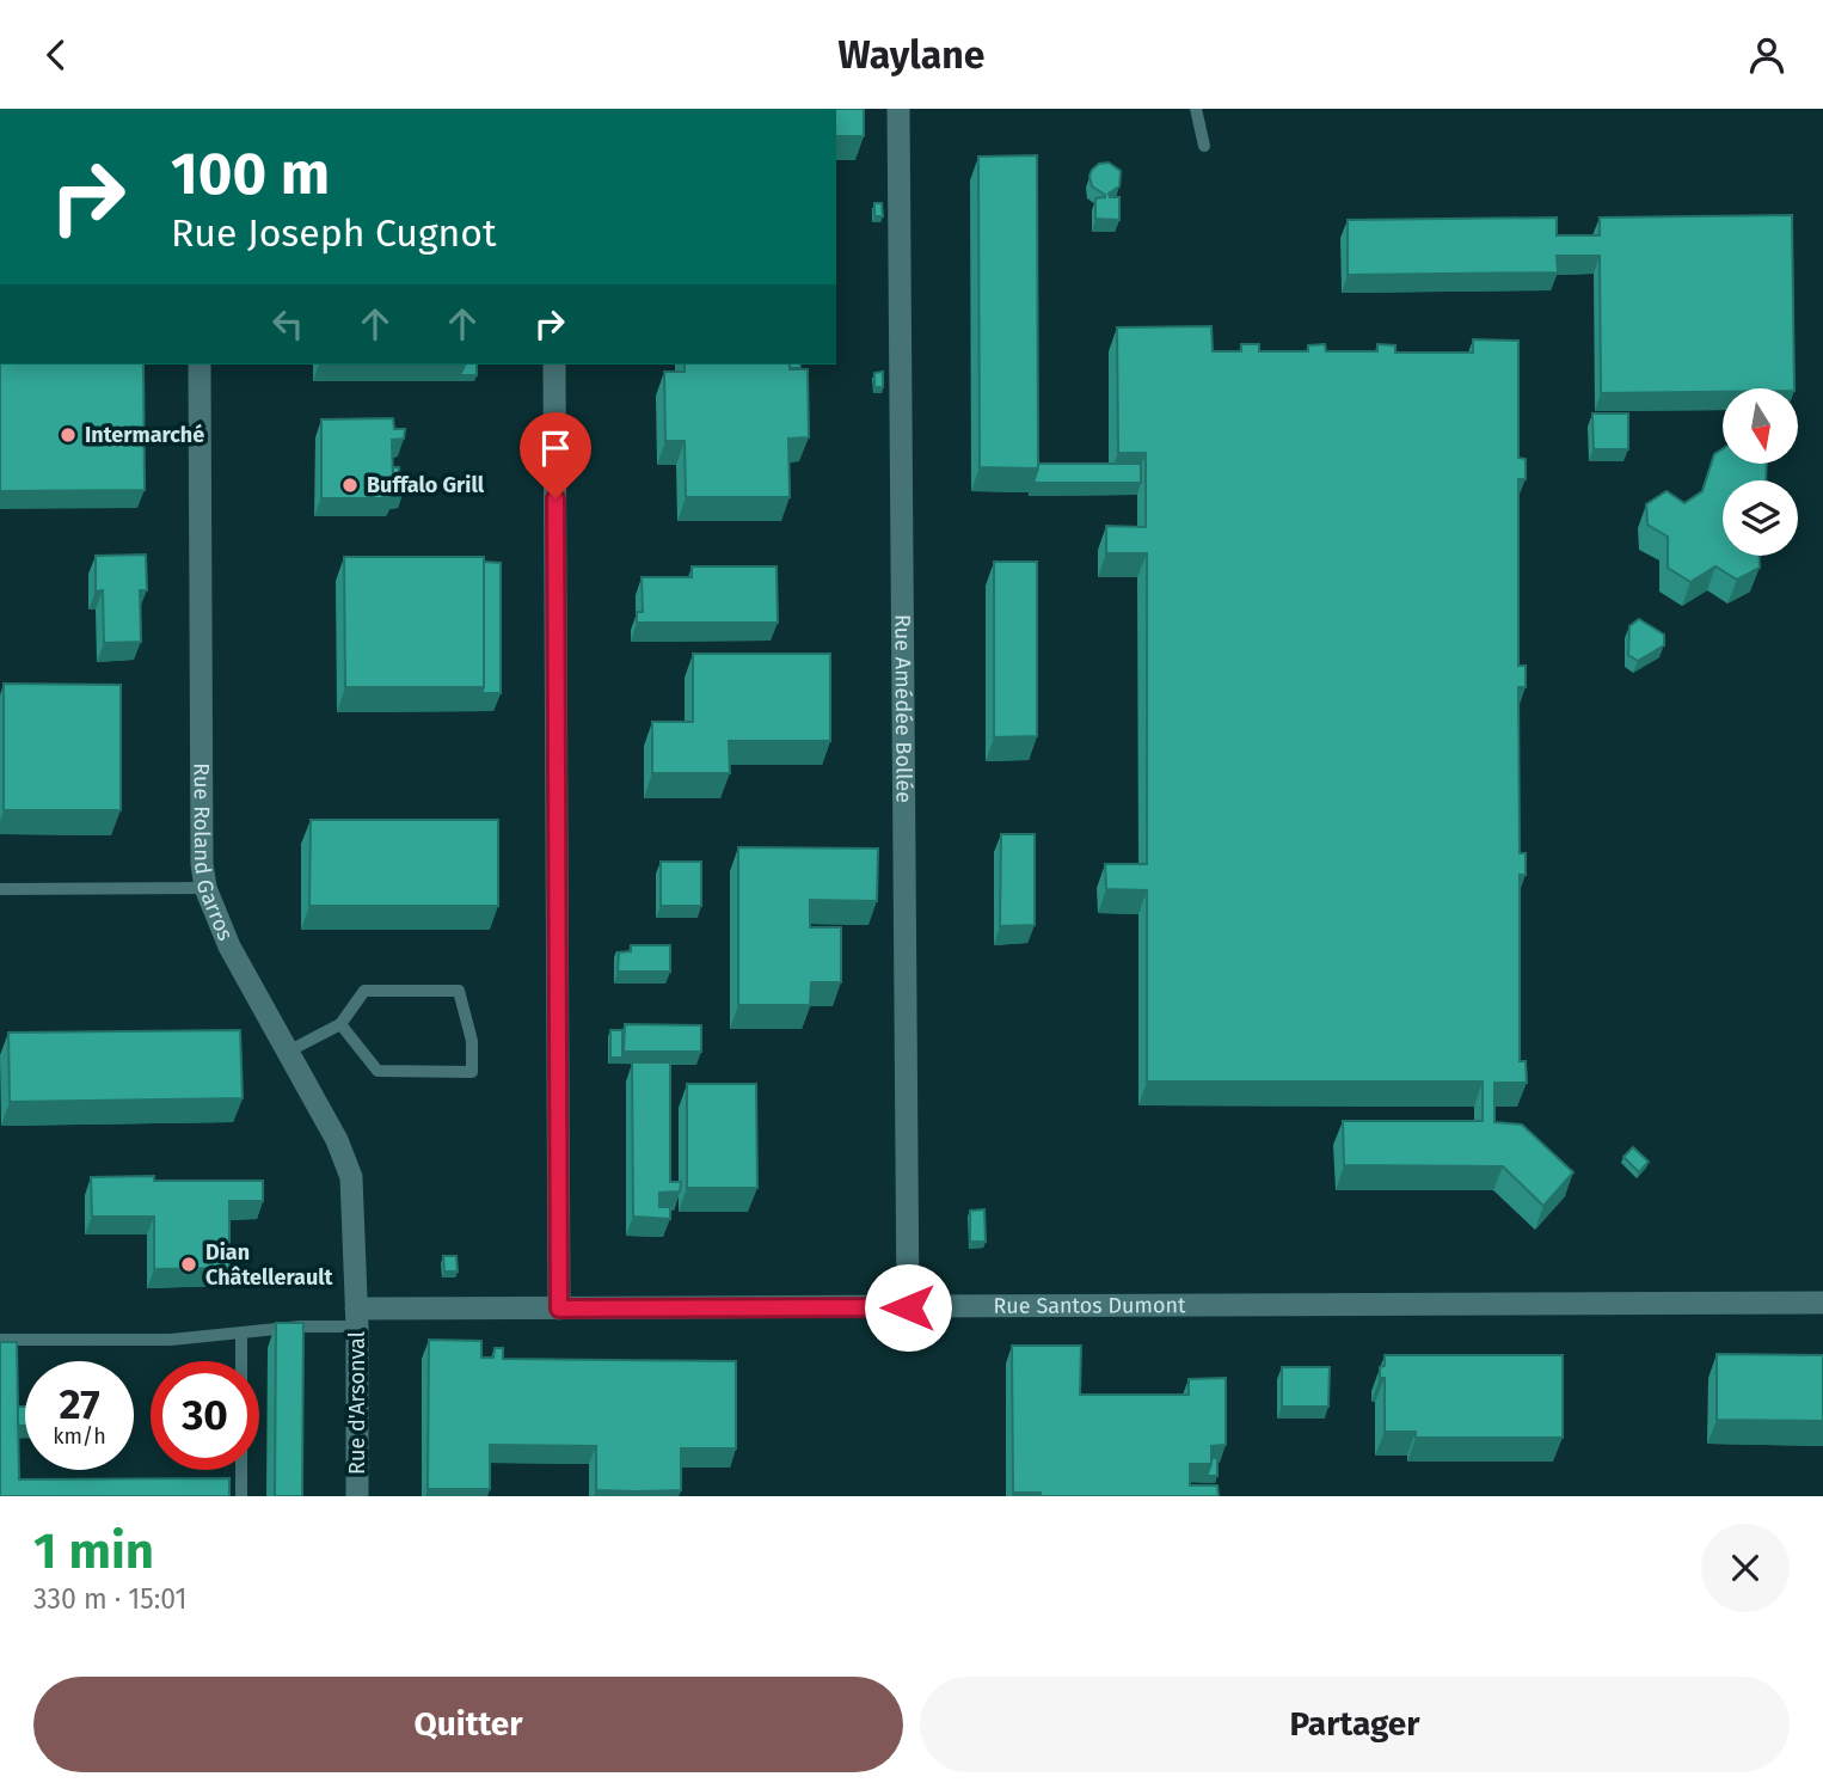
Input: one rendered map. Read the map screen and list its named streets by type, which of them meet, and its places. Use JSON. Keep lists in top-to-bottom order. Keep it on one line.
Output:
{"streets":{"street":["Rue Amédée Bollée","Rue Roland Garros","Rue Santos Dumont","Rue d'Arsonval"]},"crossings":[["Rue Amédée Bollée","Rue Santos Dumont"],["Rue Roland Garros","Rue Santos Dumont"],["Rue Roland Garros","Rue d'Arsonval"],["Rue Santos Dumont","Rue d'Arsonval"]],"places":["Intermarché","Buffalo Grill","Dian Châtellerault"],"north":"bottom","page":{"header":"Waylane","turn":["100 m","Rue Joseph Cugnot"],"speed":"27 km/h","limit":"30","heading":["1 min","330 m · 15:01"],"buttons":["Quitter","Partager"]}}
